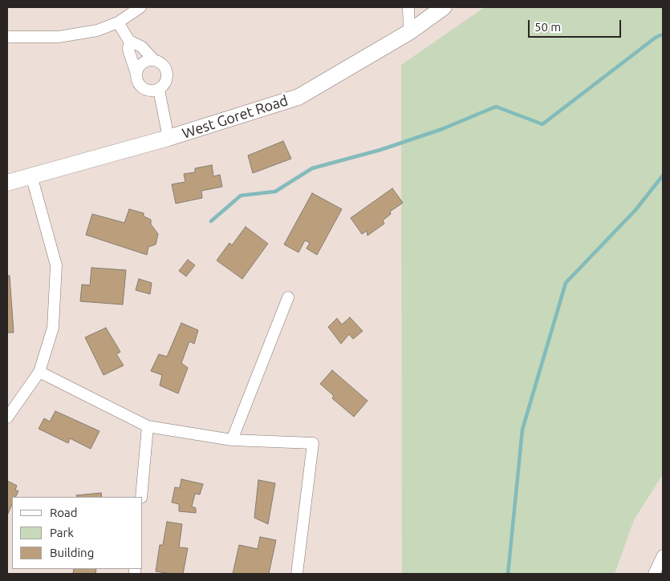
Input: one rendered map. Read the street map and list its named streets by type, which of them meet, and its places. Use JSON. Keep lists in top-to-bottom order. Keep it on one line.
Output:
{"streets":{"street":["West Goret Road"]},"legend":["Road","Park","Building"],"scale_bar":"50 m"}
